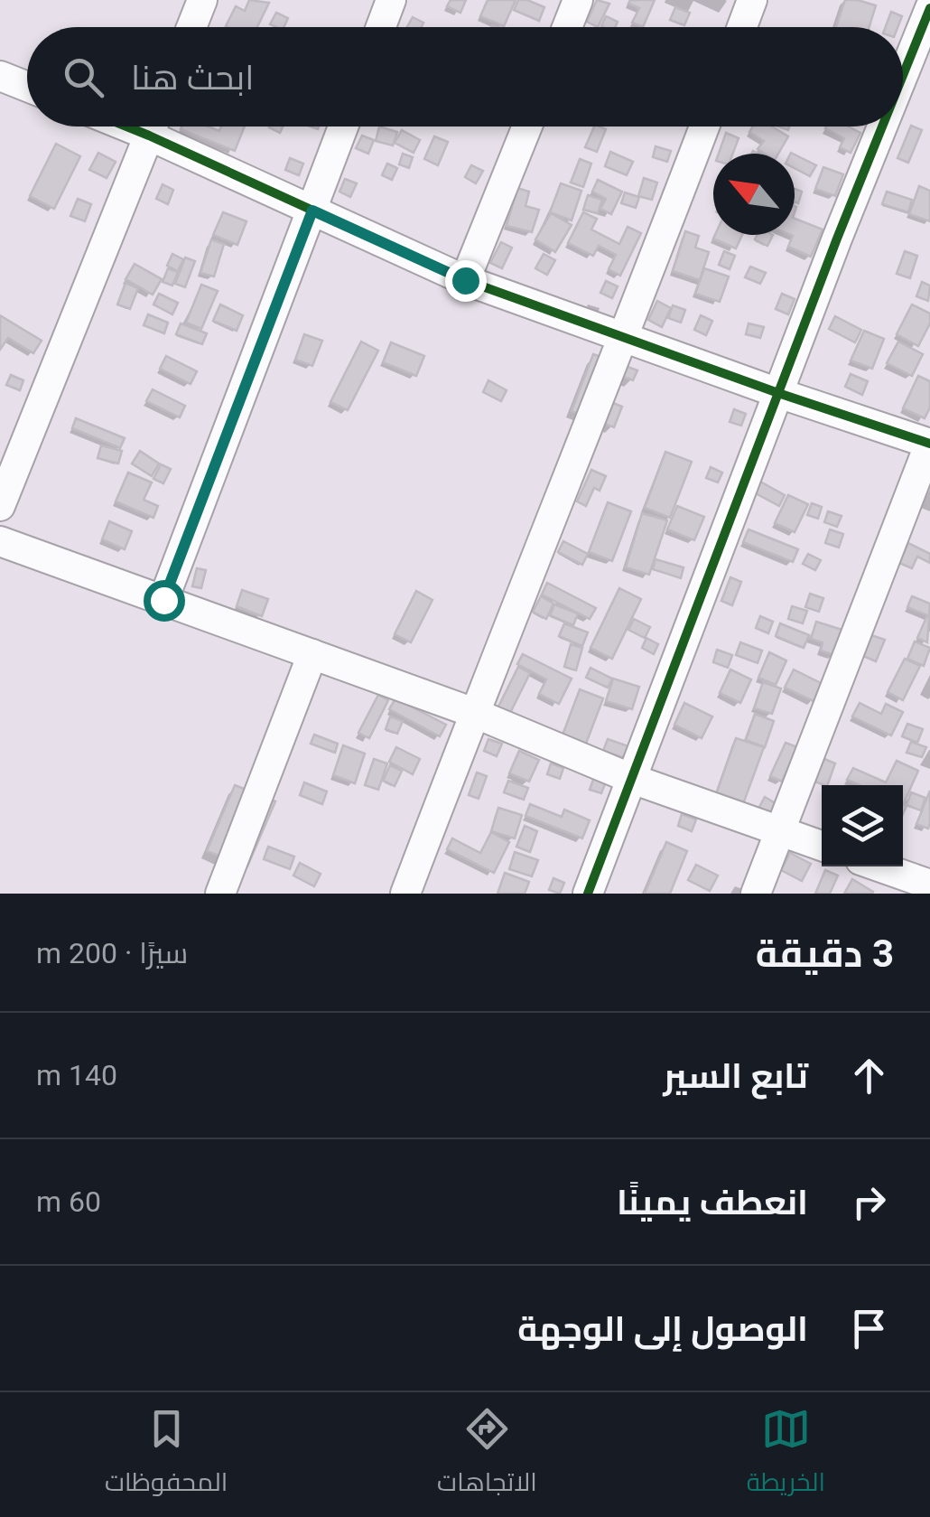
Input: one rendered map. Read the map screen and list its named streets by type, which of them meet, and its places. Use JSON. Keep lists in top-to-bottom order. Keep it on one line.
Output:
{"north":"top left","page":{"search":"ابحث هنا","heading":["3 دقيقة","سيرًا · 200 m"],"list":[["تابع السير","140 m"],["انعطف يمينًا","60 m"],"الوصول إلى الوجهة"],"nav":["الخريطة","الاتجاهات","المحفوظات"]}}
